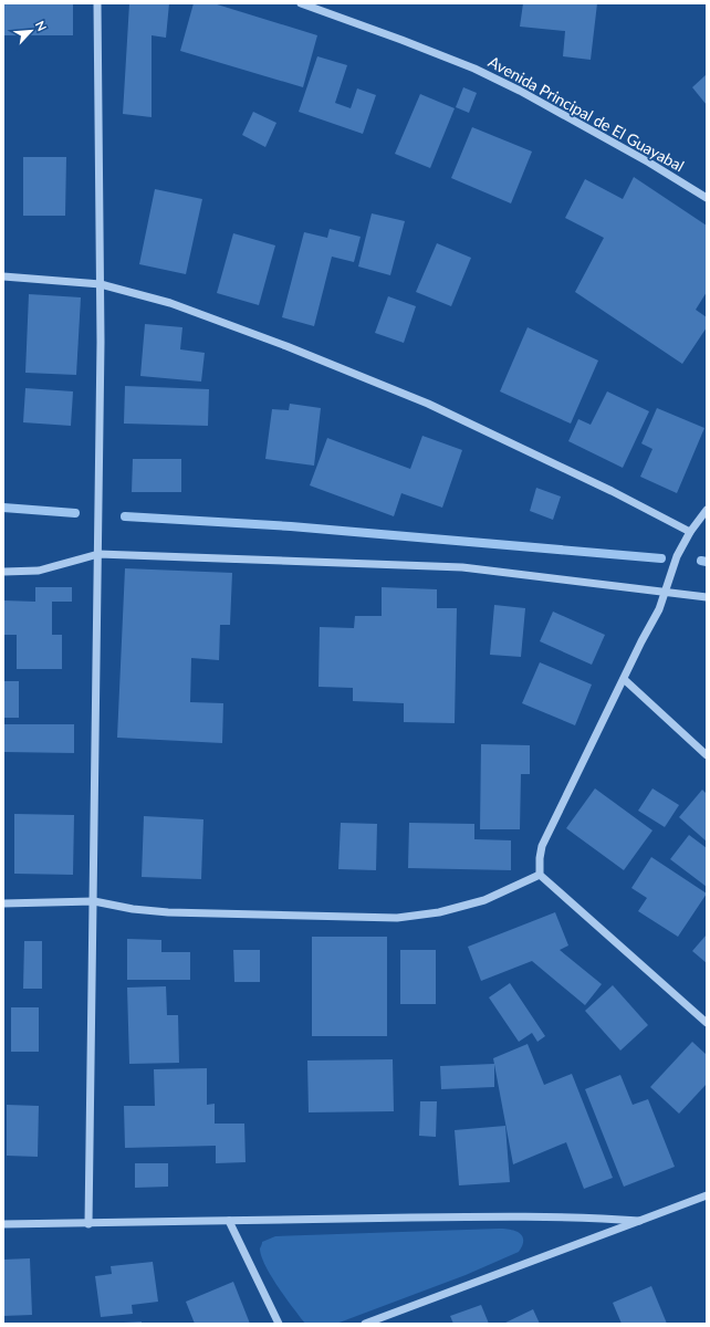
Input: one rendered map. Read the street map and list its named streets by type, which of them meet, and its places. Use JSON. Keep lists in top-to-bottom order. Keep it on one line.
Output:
{"streets":{"street":["Avenida Principal de El Guayabal"]},"north":"top right"}
